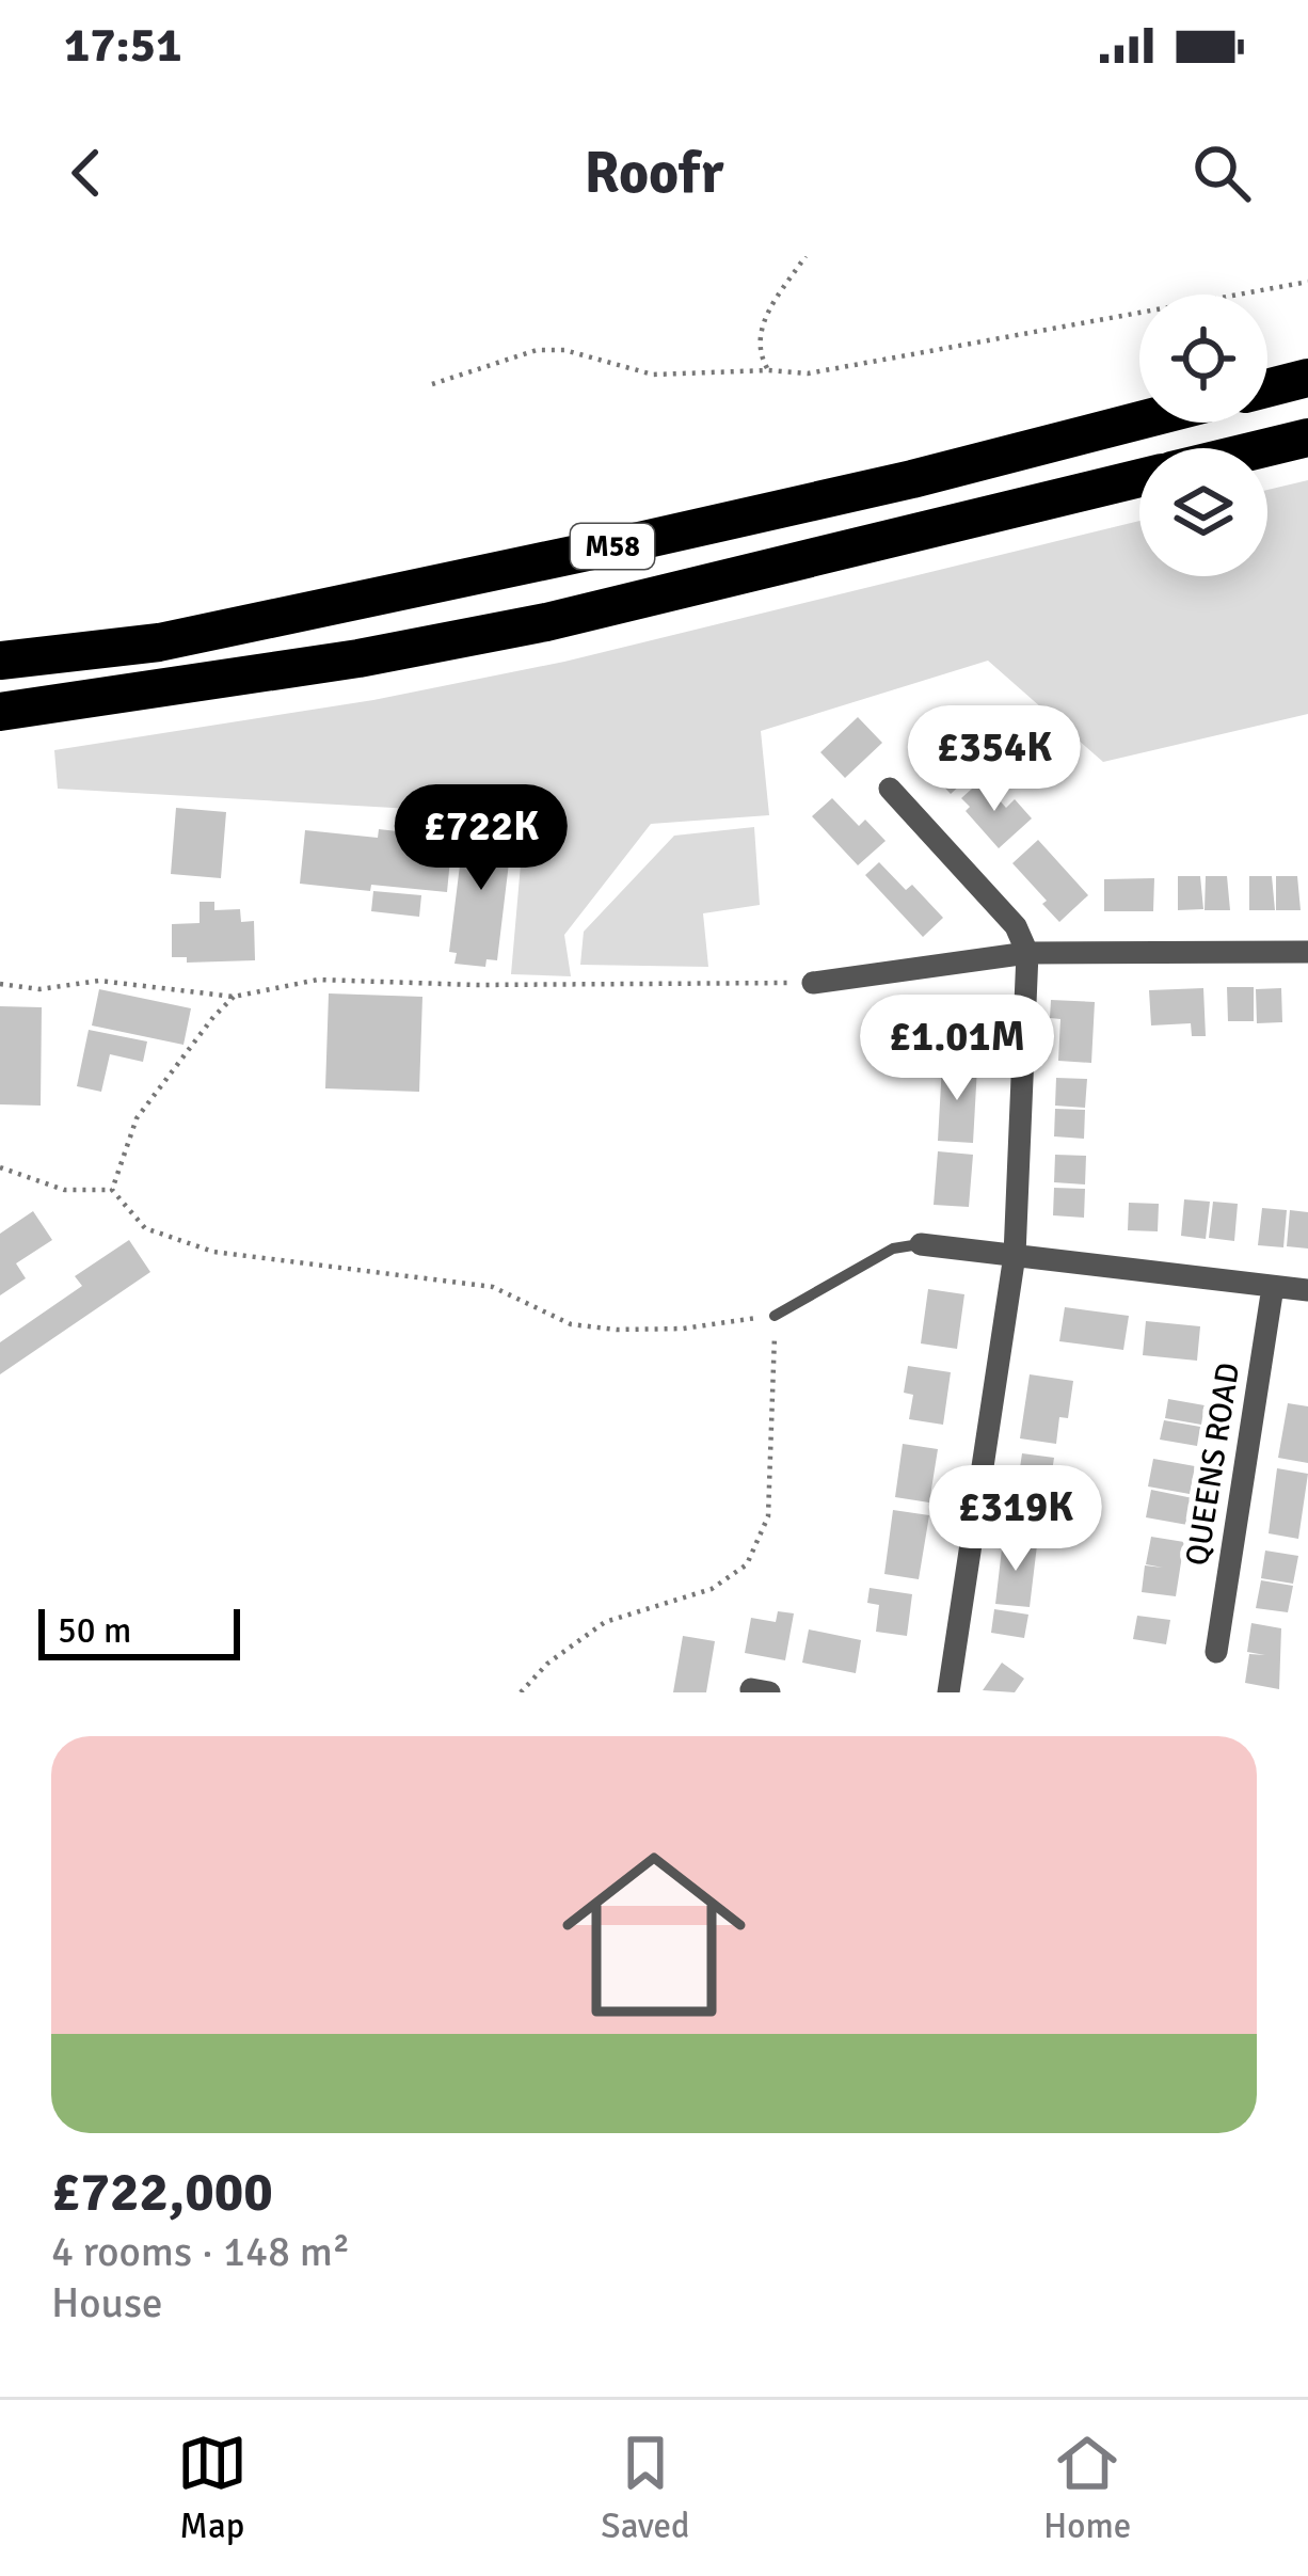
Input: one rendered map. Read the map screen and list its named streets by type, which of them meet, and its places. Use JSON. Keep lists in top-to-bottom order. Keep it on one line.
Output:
{"streets":{"highway":["M58"],"street":["QUEENS ROAD"]},"scale_bar":"50 m","page":{"status":"17:51","header":"Roofr","price":["£354K","£722K","£1.01M","£319K"],"scale":"50 m","list":[{"name":"£722,000","note":"4 rooms · 148 m² · House"}],"tabs":["Map","Saved","Home"]}}
